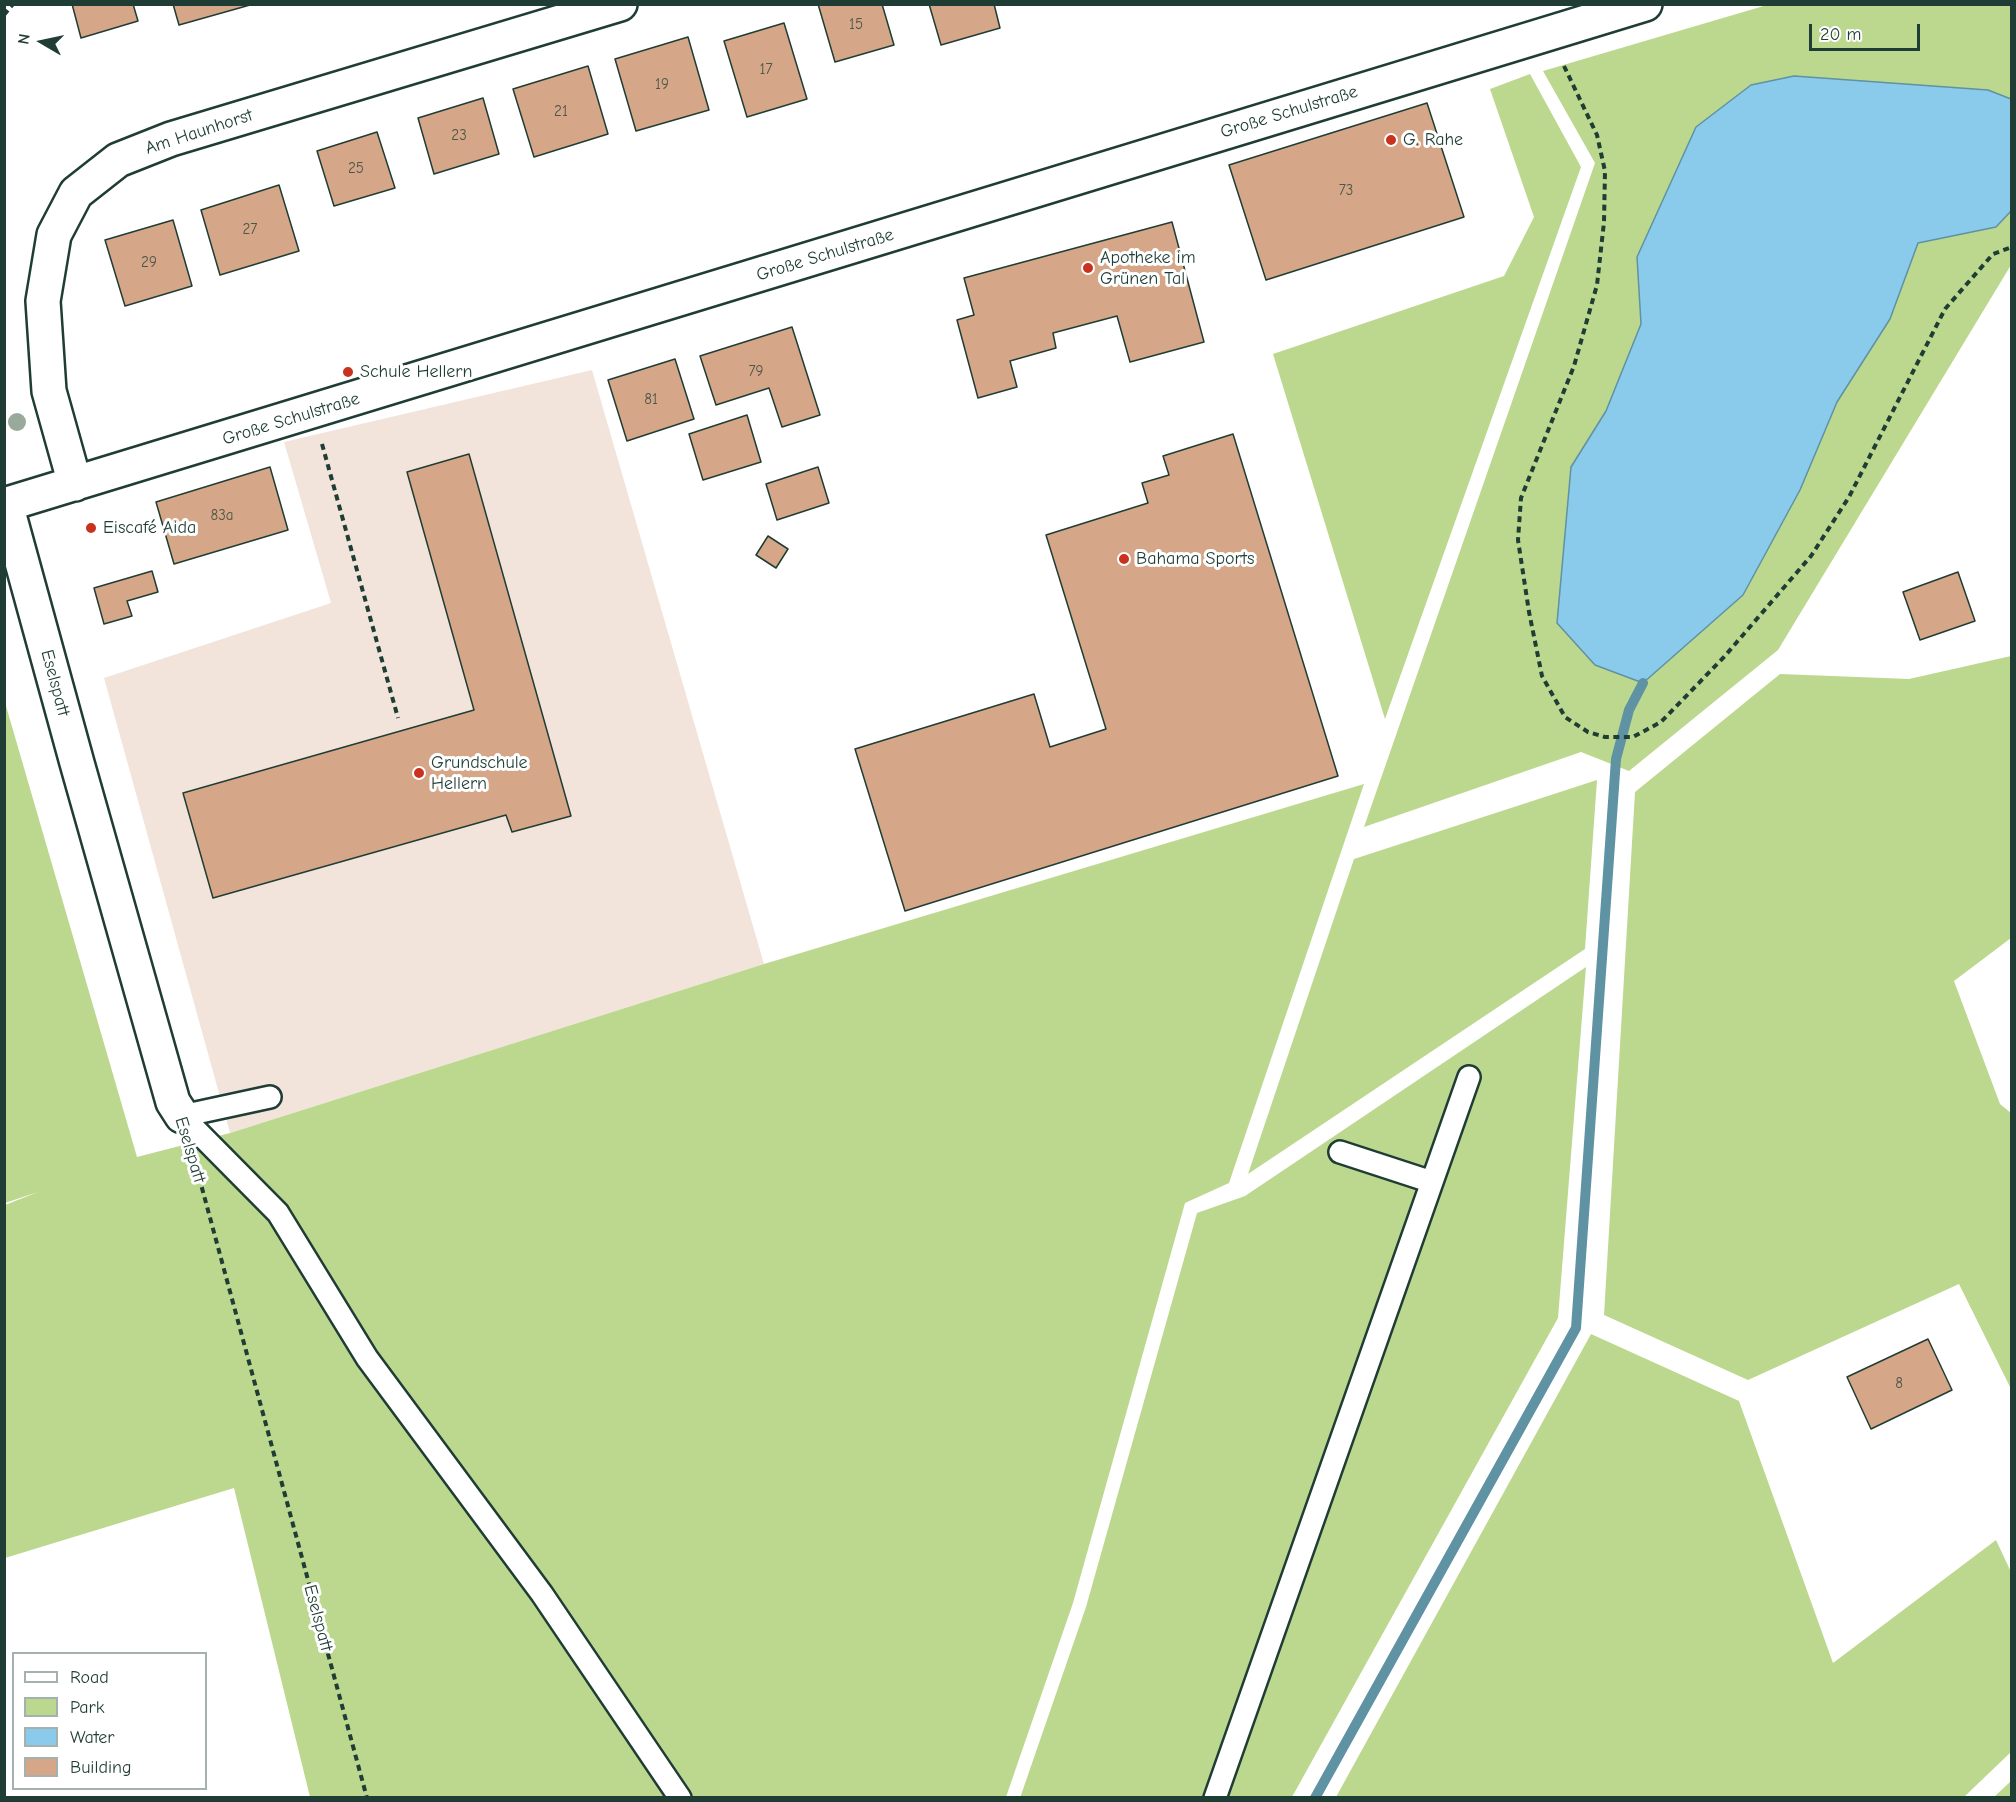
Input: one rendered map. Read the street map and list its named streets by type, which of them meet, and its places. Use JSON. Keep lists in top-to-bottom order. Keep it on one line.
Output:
{"streets":{"street":["Große Schulstraße","Am Haunhorst","Eselspatt"]},"crossings":[["Große Schulstraße","Am Haunhorst"],["Große Schulstraße","Eselspatt"]],"places":["G. Rahe","Apotheke im Grünen Tal","Schule Hellern","Eiscafé Aida","Bahama Sports","Grundschule Hellern"],"house_numbers":["15","17","19","21","23","25","73","27","29","79","81","83a","8"],"legend":["Road","Park","Water","Building"],"scale_bar":"20 m","north":"left"}
